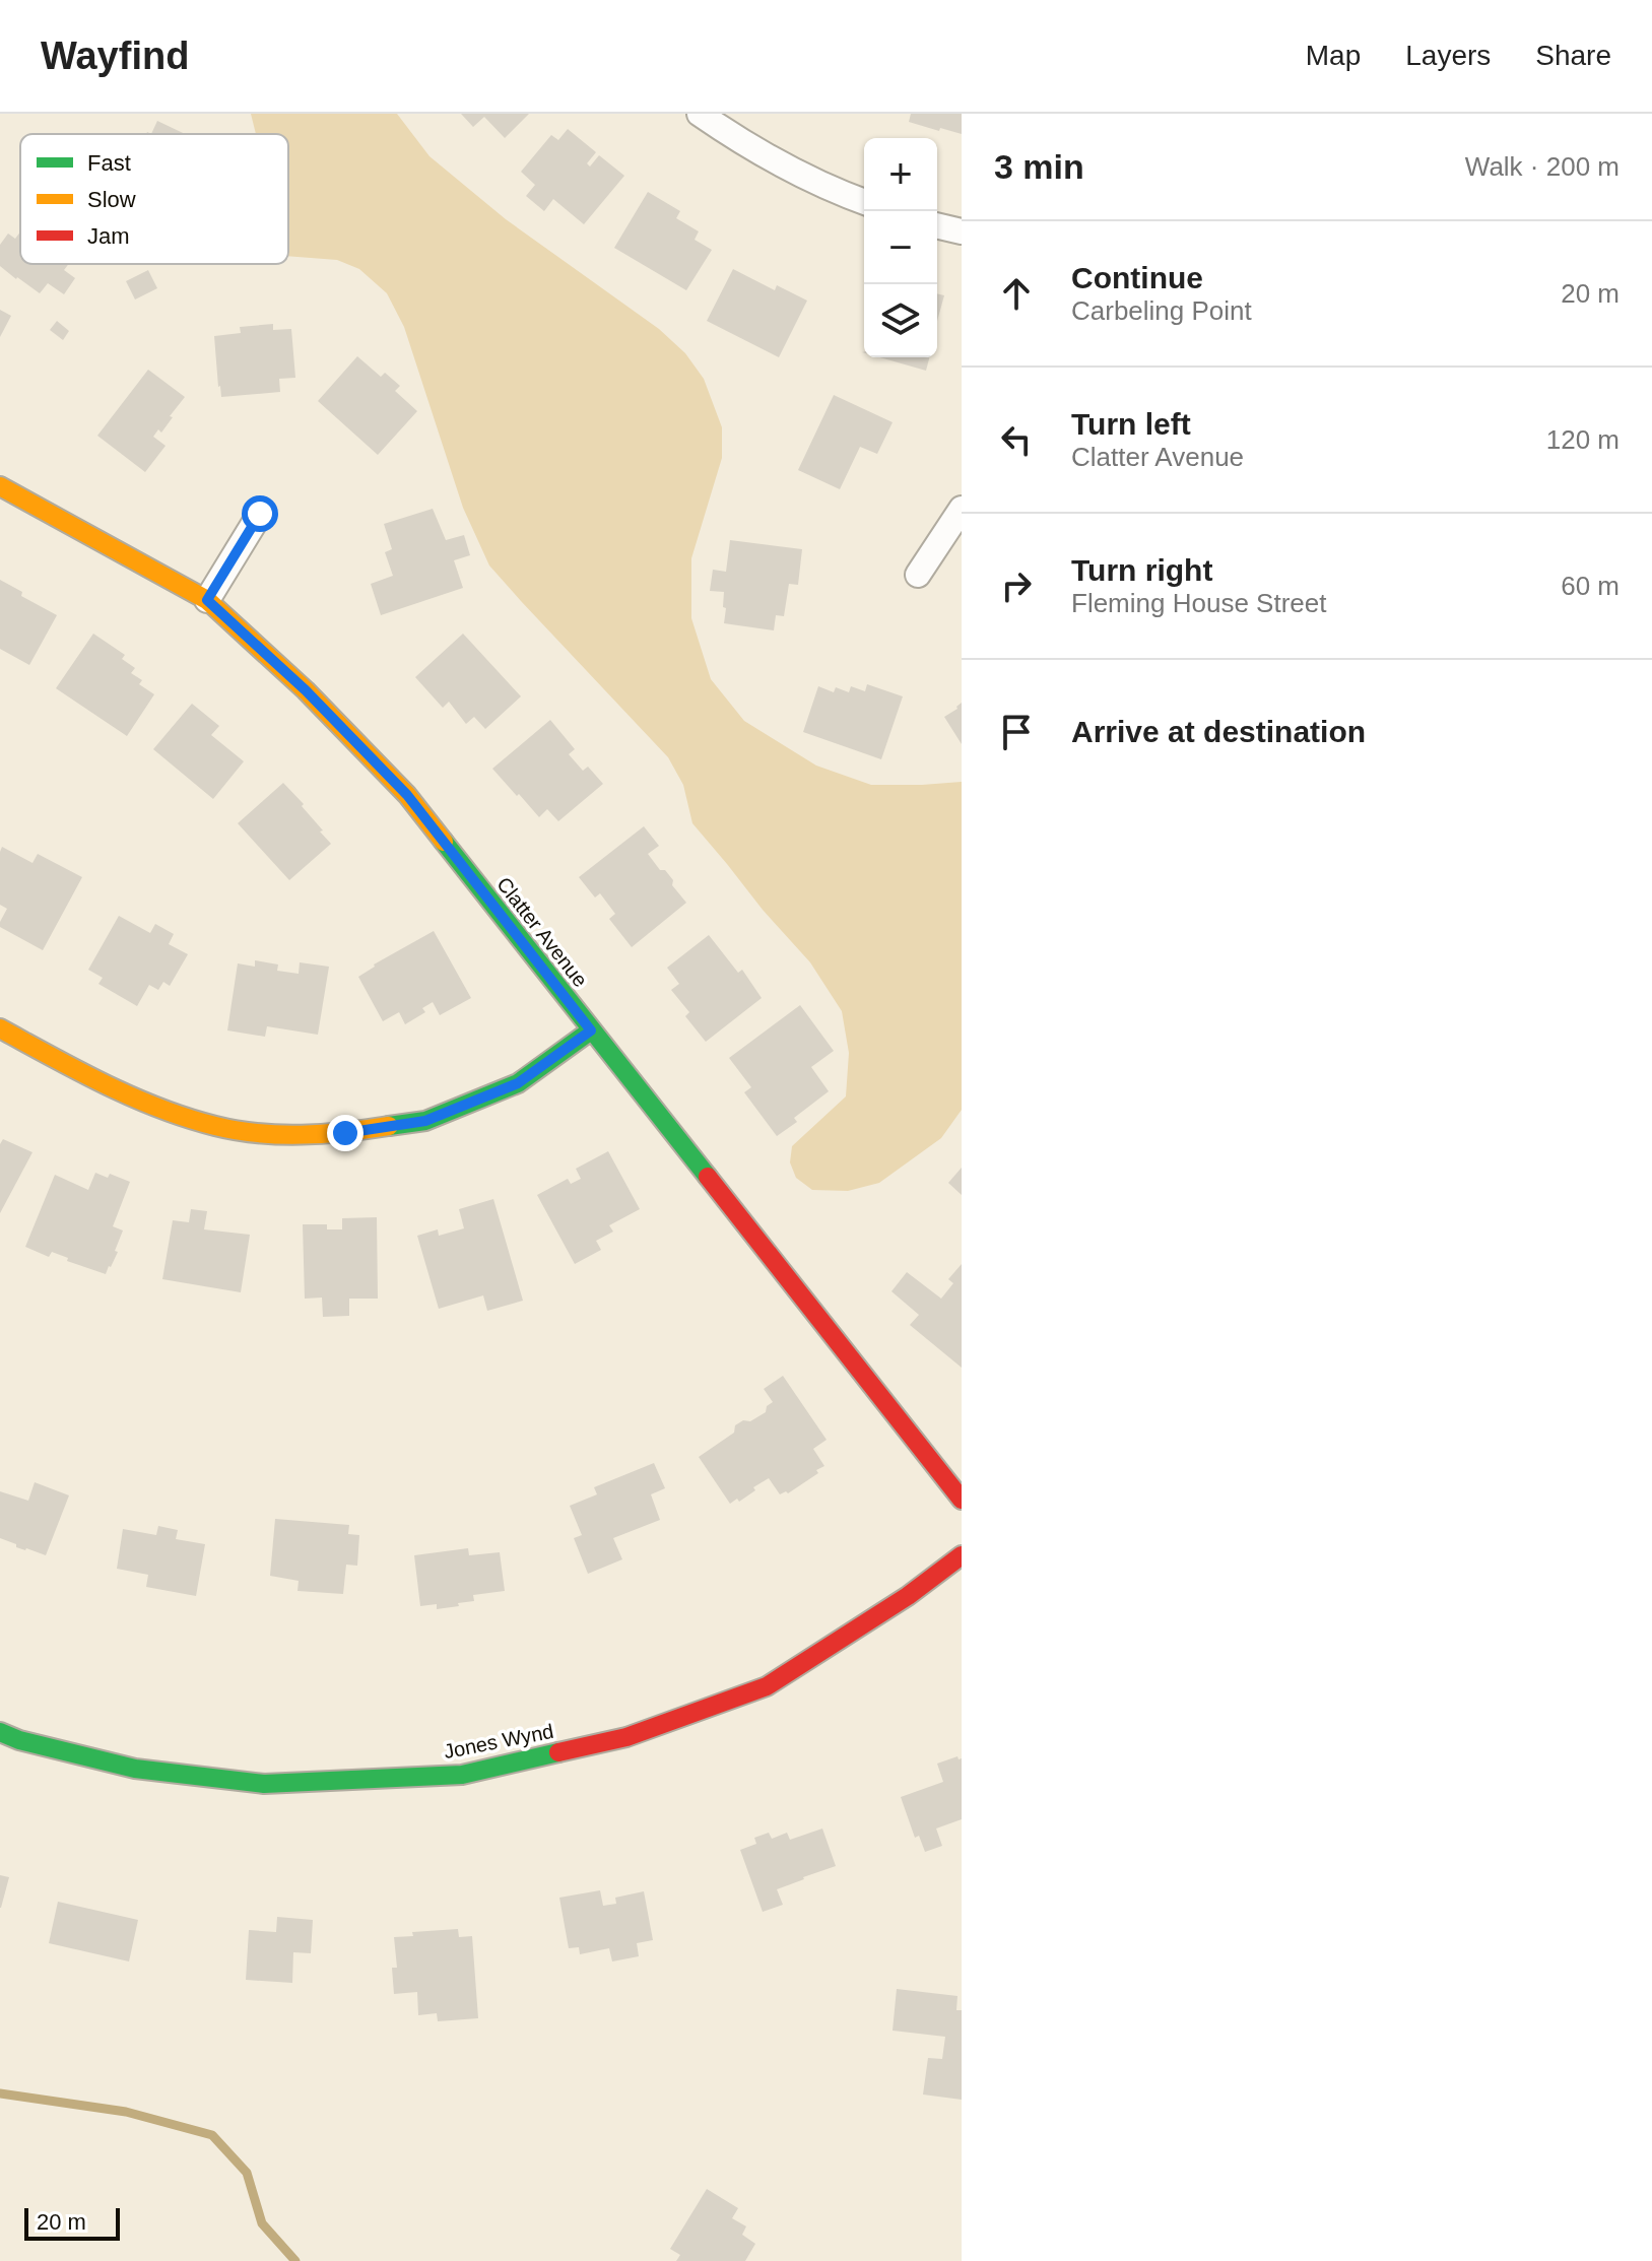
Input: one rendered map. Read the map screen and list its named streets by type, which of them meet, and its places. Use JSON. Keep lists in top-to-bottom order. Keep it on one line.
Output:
{"streets":{"street":["Clatter Avenue","Jones Wynd"]},"legend":["Fast","Slow","Jam"],"scale_bar":"20 m","page":{"header":"Wayfind","nav":["Map","Layers","Share"],"heading":["3 min","Walk · 200 m"],"map_buttons":["+","−"],"list":[["Continue","Carbeling Point","20 m"],["Turn left","Clatter Avenue","120 m"],["Turn right","Fleming House Street","60 m"],"Arrive at destination"],"scale":"20 m"}}
